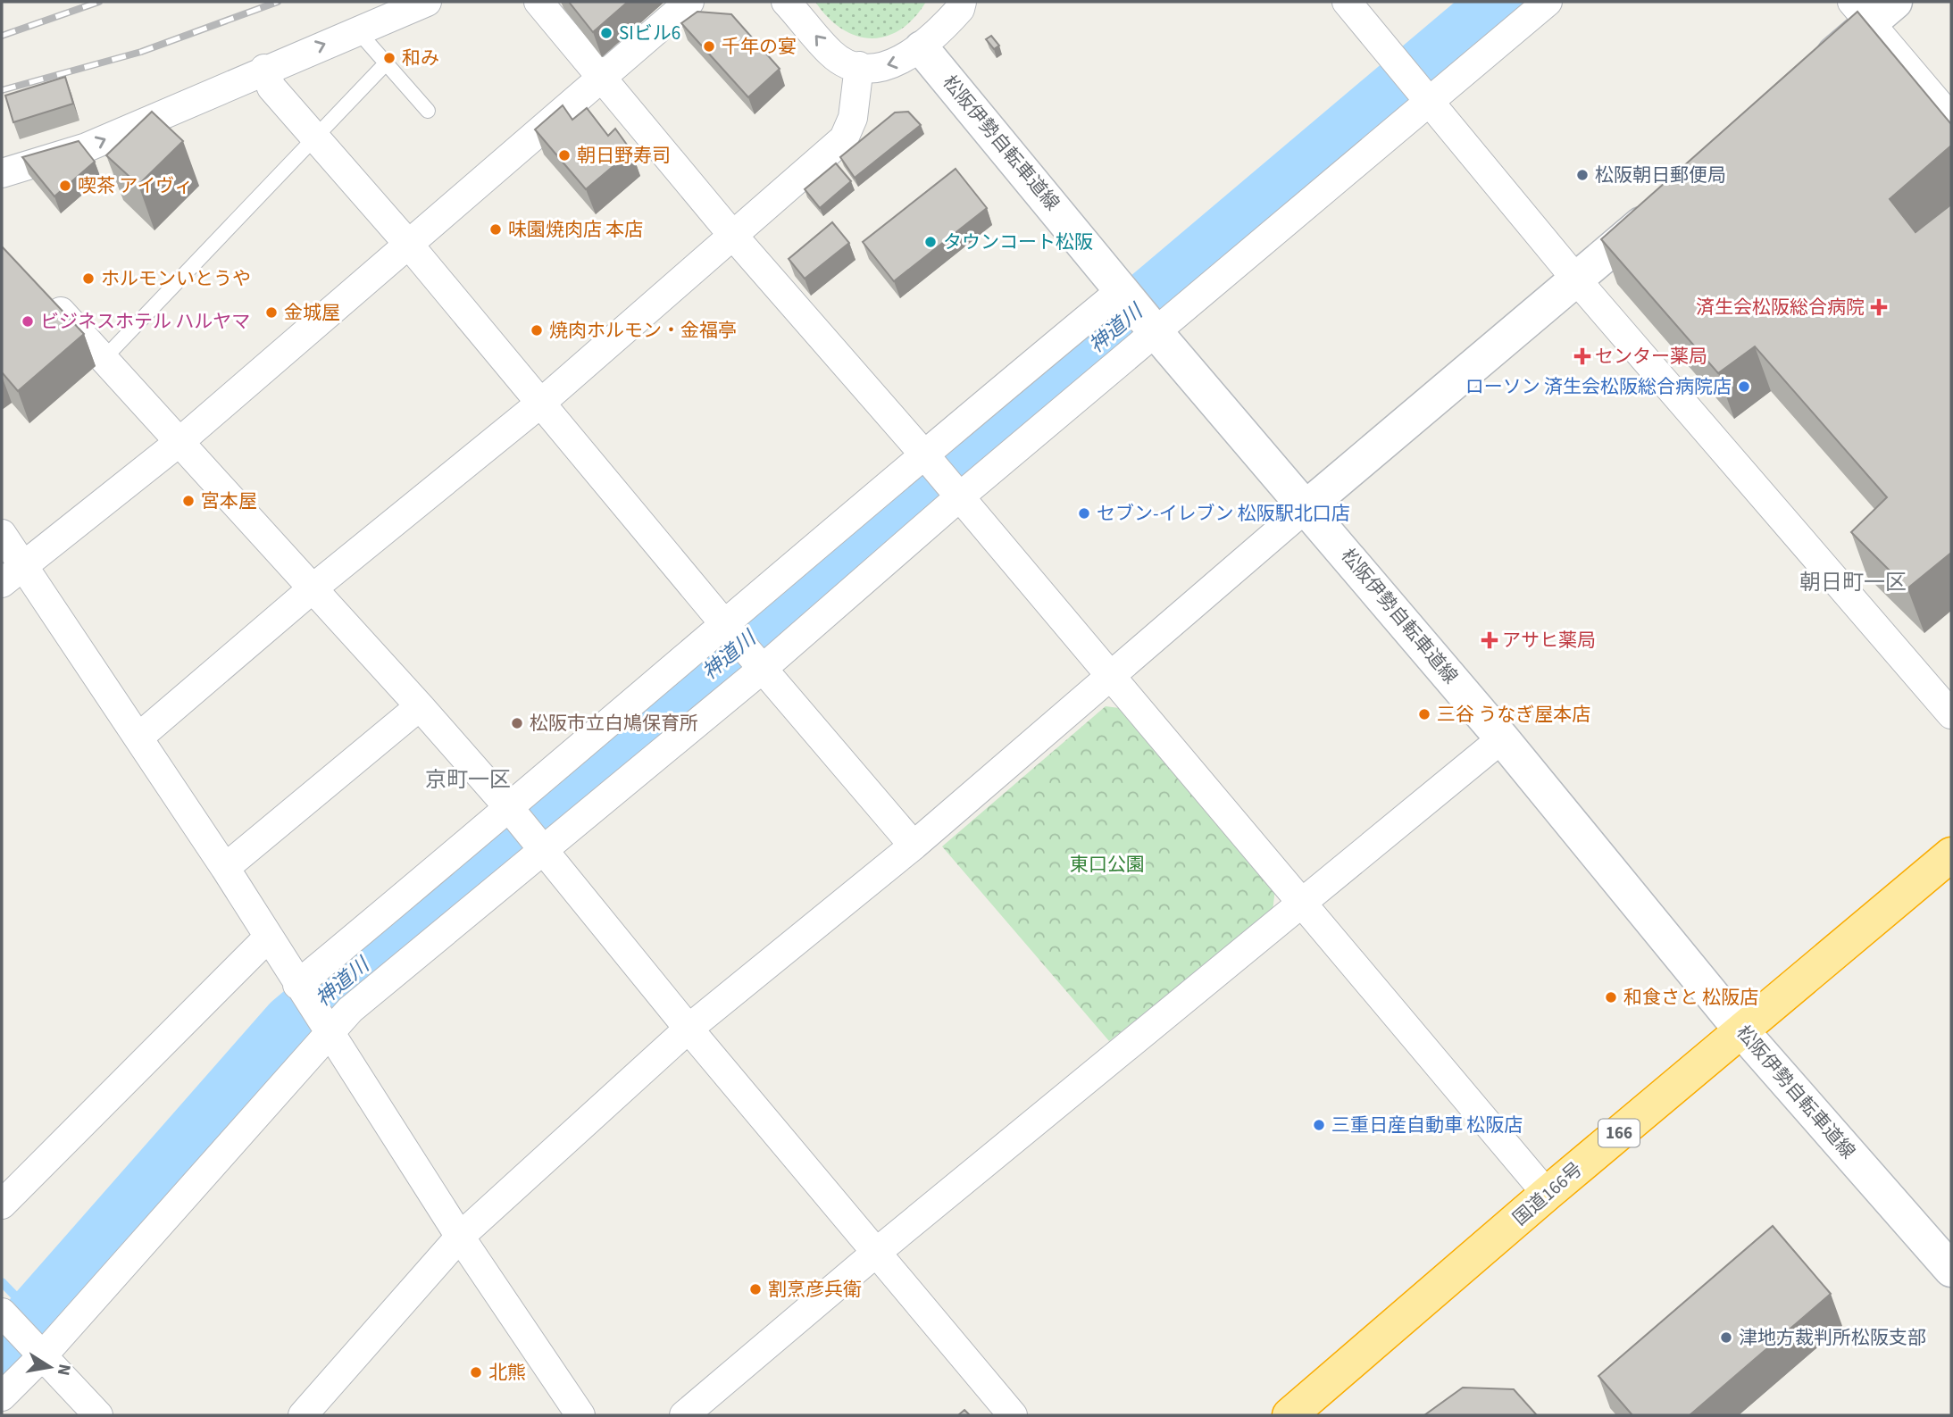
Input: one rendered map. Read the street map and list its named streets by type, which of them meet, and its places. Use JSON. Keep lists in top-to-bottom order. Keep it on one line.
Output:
{"streets":{"highway":["166","国道166号"],"main road":["松阪伊勢自転車道線"]},"crossings":[["松阪伊勢自転車道線","国道166号"]],"districts":["朝日町一区","京町一区"],"water":["神道川"],"parks":["東口公園"],"places":{"other":["SIビル6","千年の宴","和み","朝日野寿司","松阪朝日郵便局","喫茶 アイヴィ","味園焼肉店 本店","タウンコート松阪","ホルモンいとうや","金城屋","ビジネスホテル ハルヤマ","焼肉ホルモン・金福亭","ローソン 済生会松阪総合病院店","宮本屋","セブン-イレブン 松阪駅北口店","三谷 うなぎ屋本店","松阪市立白鳩保育所","和食さと 松阪店","三重日産自動車 松阪店","割烹彦兵衛","津地方裁判所松阪支部","北熊"],"health":["済生会松阪総合病院","センター薬局","アサヒ薬局"]},"north":"right"}
